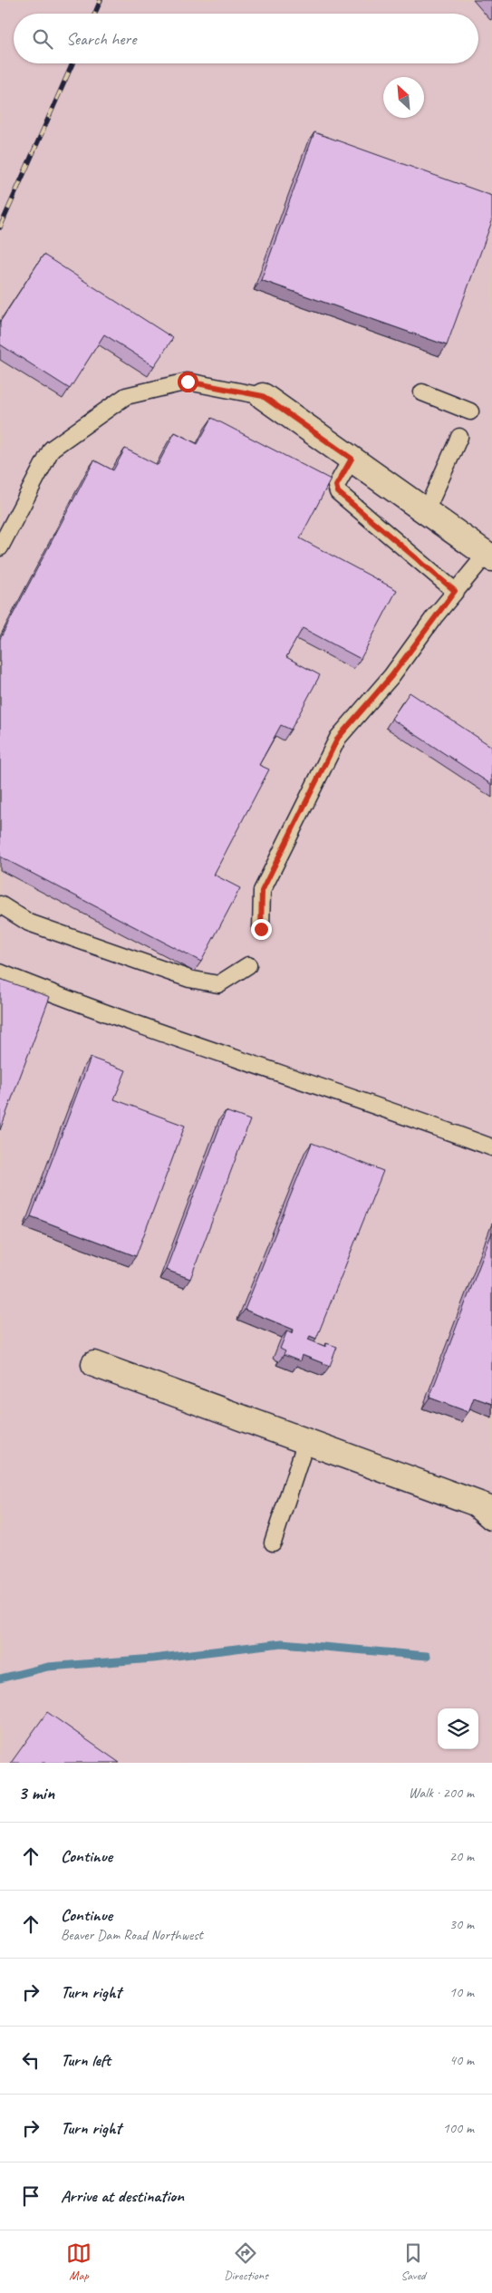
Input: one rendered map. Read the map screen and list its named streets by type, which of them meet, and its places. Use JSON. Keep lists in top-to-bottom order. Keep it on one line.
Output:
{"north":"top left","page":{"search":"Search here","heading":["3 min","Walk · 200 m"],"list":[["Continue","20 m"],["Continue","Beaver Dam Road Northwest","30 m"],["Turn right","10 m"],["Turn left","40 m"],["Turn right","100 m"],"Arrive at destination"],"nav":["Map","Directions","Saved"]}}
